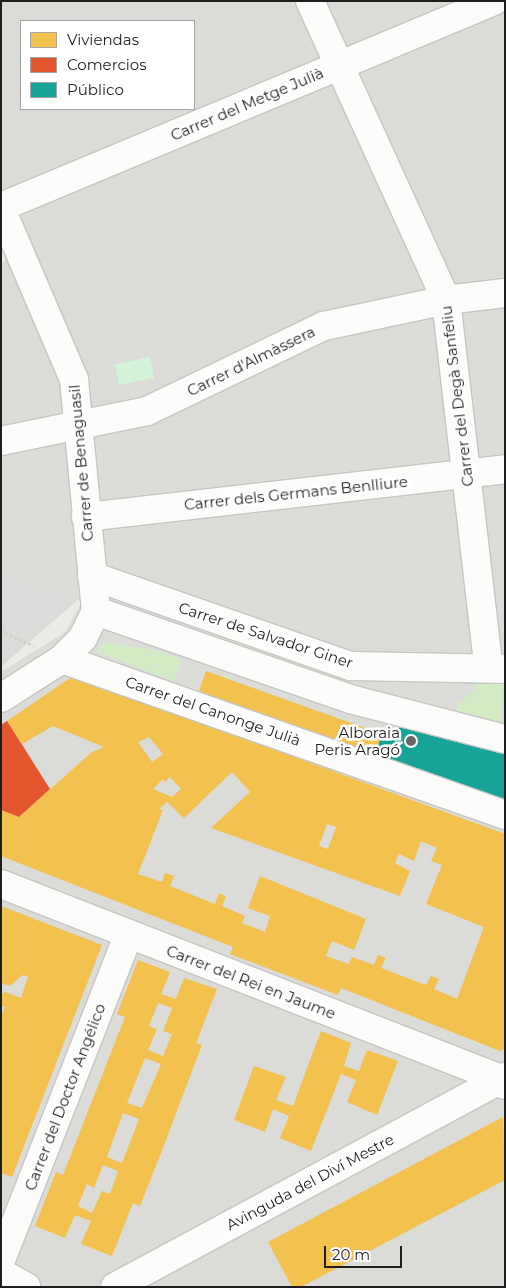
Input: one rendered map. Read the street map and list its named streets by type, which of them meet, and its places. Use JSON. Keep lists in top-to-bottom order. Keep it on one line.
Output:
{"streets":{"street":["Carrer del Metge Julià","Carrer d'Almàssera","Carrer del Degà Sanfeliu","Carrer de Benaguasil","Carrer dels Germans Benlliure","Carrer de Salvador Giner","Carrer del Canonge Julià","Carrer del Rei en Jaume","Carrer del Doctor Angélico","Avinguda del Diví Mestre"]},"crossings":[["Carrer del Metge Julià","Carrer del Degà Sanfeliu"],["Carrer del Metge Julià","Carrer de Benaguasil"],["Carrer d'Almàssera","Carrer del Degà Sanfeliu"],["Carrer d'Almàssera","Carrer de Benaguasil"],["Carrer del Degà Sanfeliu","Carrer dels Germans Benlliure"],["Carrer del Degà Sanfeliu","Carrer de Salvador Giner"],["Carrer de Benaguasil","Carrer dels Germans Benlliure"],["Carrer de Benaguasil","Carrer de Salvador Giner"],["Carrer del Rei en Jaume","Carrer del Doctor Angélico"],["Carrer del Rei en Jaume","Avinguda del Diví Mestre"]],"places":["Alboraia Peris Aragó"],"legend":["Viviendas","Comercios","Público"],"scale_bar":"20 m"}
